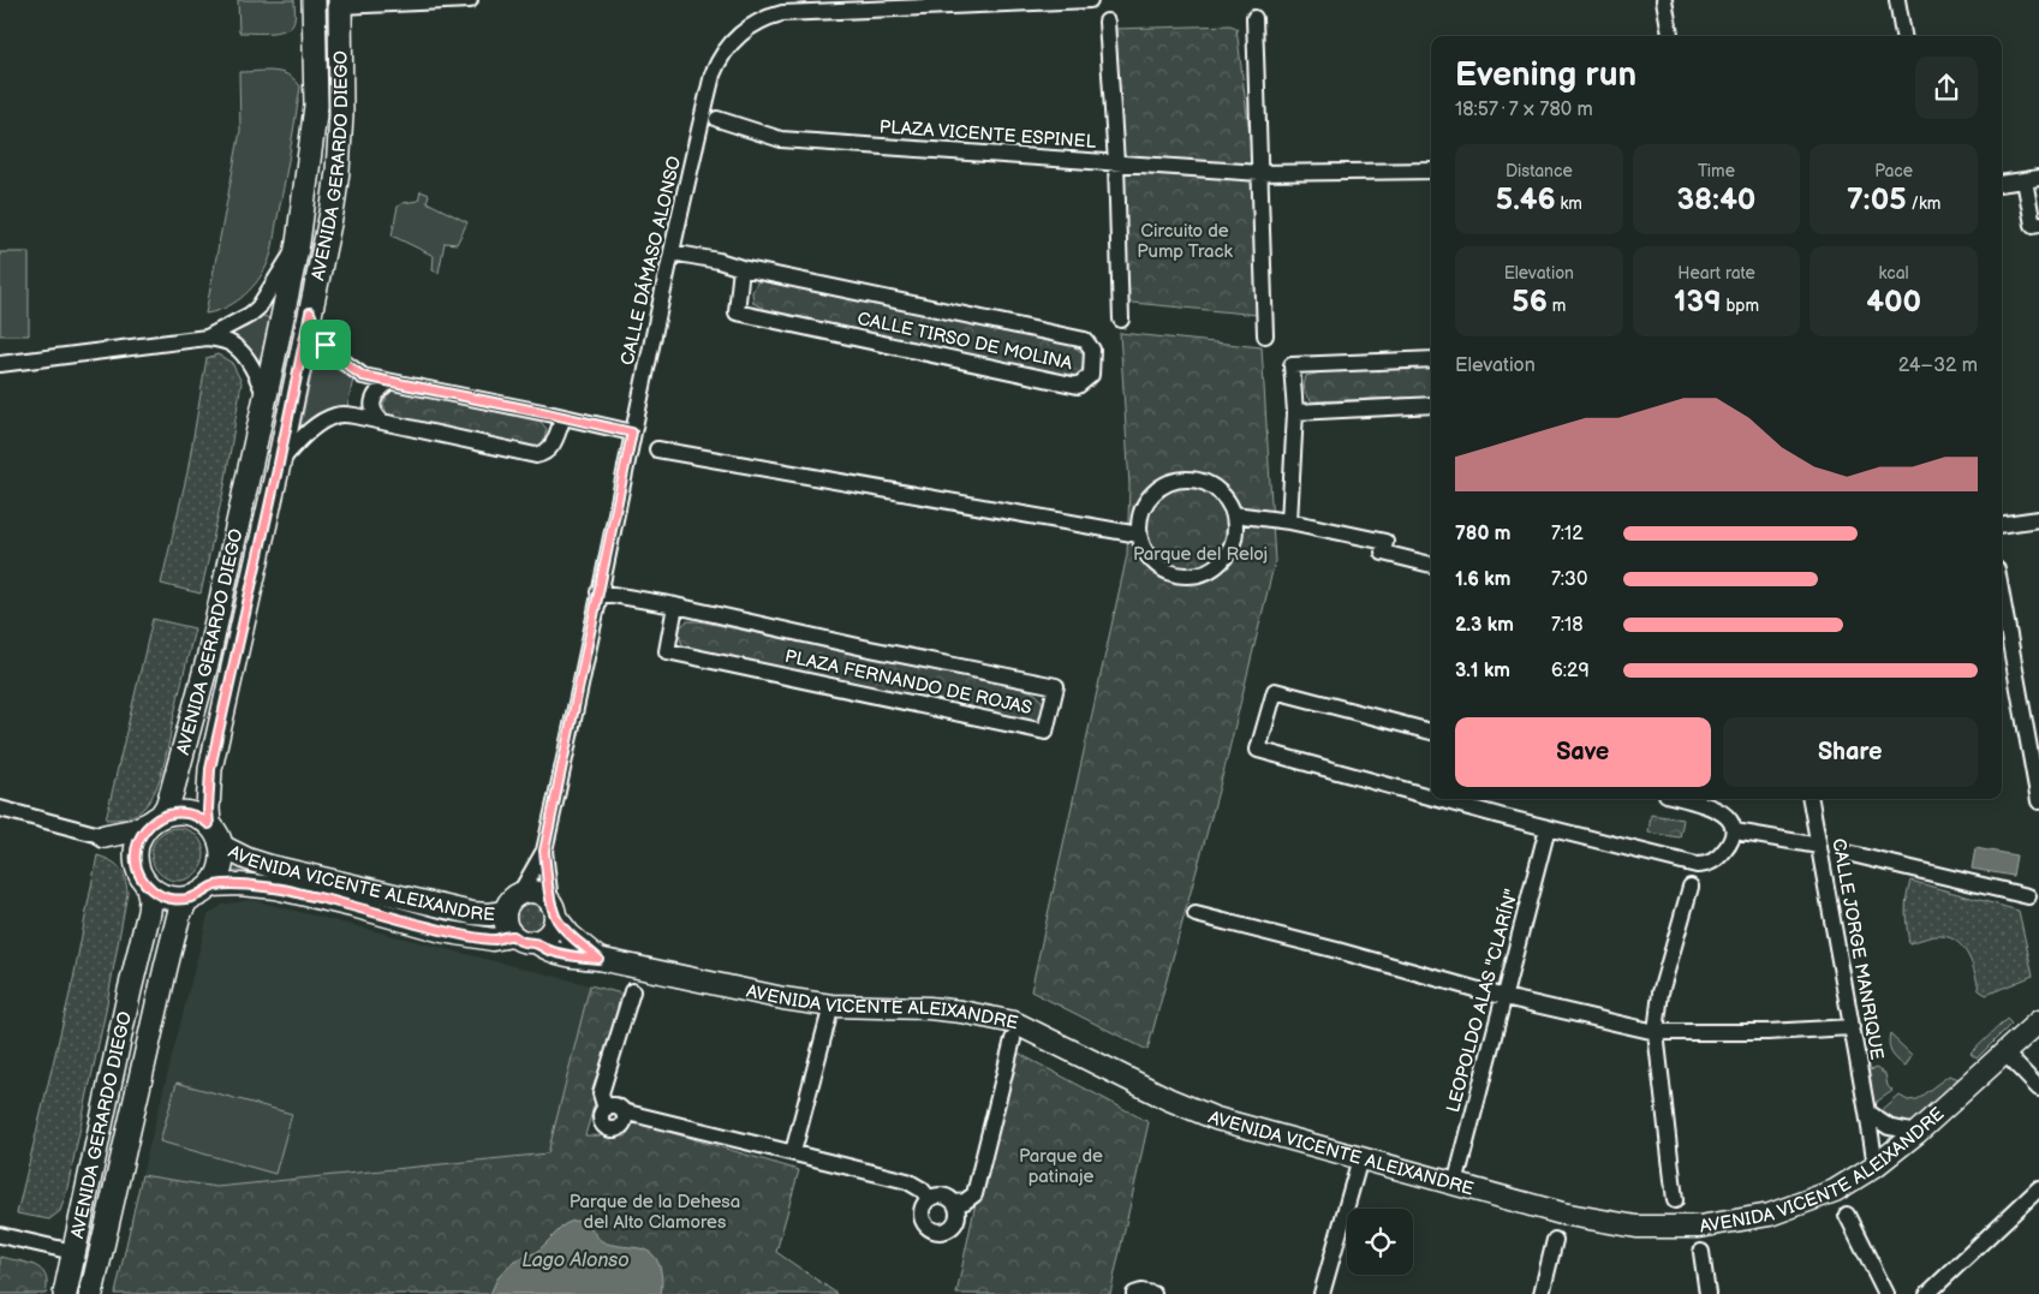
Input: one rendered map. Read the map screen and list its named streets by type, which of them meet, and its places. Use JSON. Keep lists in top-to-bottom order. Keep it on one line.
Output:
{"streets":{"main road":["AVENIDA GERARDO DIEGO"],"street":["PLAZA VICENTE ESPINEL","CALLE DÁMASO ALONSO","CALLE TIRSO DE MOLINA","PLAZA FERNANDO DE ROJAS","AVENIDA VICENTE ALEIXANDRE","CALLE JORGE MANRIQUE","LEOPOLDO ALAS \"CLARÍN\""]},"crossings":[["AVENIDA GERARDO DIEGO","AVENIDA VICENTE ALEIXANDRE"],["CALLE DÁMASO ALONSO","CALLE TIRSO DE MOLINA"],["CALLE DÁMASO ALONSO","PLAZA FERNANDO DE ROJAS"],["CALLE DÁMASO ALONSO","AVENIDA VICENTE ALEIXANDRE"],["AVENIDA VICENTE ALEIXANDRE","CALLE JORGE MANRIQUE"],["AVENIDA VICENTE ALEIXANDRE","LEOPOLDO ALAS \"CLARÍN\""]],"water":["Lago Alonso"],"parks":["Circuito de Pump Track","Parque del Reloj","Parque de patinaje","Parque de la Dehesa del Alto Clamores"],"page":{"heading":["Evening run","18:57 · 7 × 780 m"],"stats":[["Distance","5.46 km"],["Time","38:40"],["Pace","7:05 /km"],["Elevation","56 m"],["Heart rate","139 bpm"],["kcal","400"]],"chart":["Elevation","24–32 m"],"list":[{"name":"780 m","note":"7:12"},{"name":"1.6 km","note":"7:30"},{"name":"2.3 km","note":"7:18"},{"name":"3.1 km","note":"6:29"}],"buttons":["Save","Share"]}}
